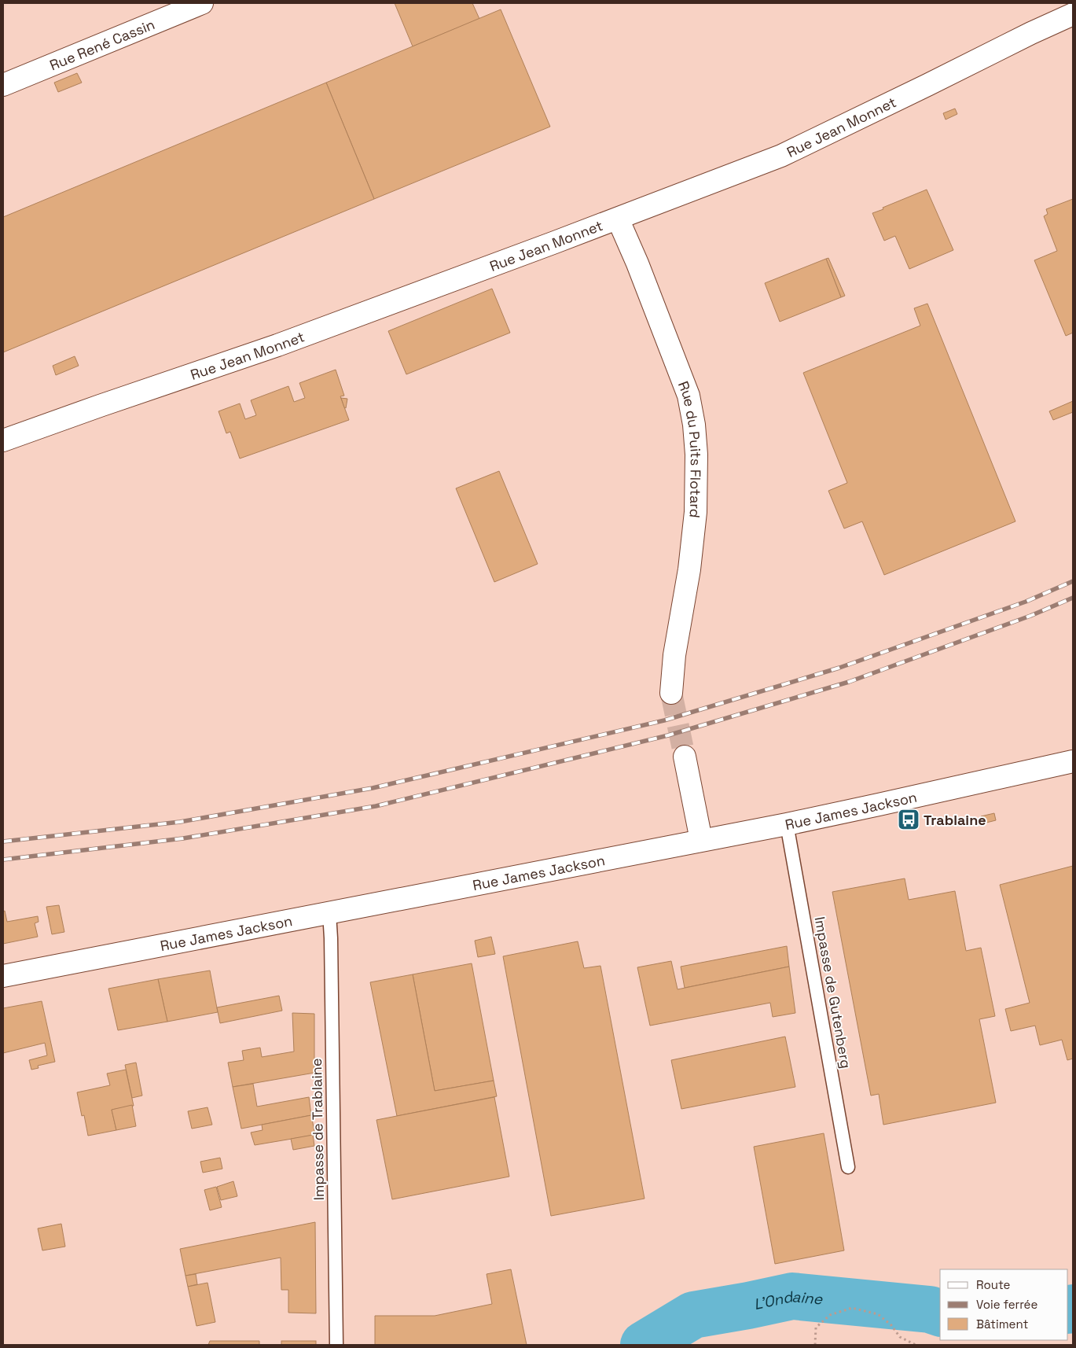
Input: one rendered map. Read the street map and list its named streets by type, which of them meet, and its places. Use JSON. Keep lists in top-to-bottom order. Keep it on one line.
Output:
{"streets":{"street":["Rue René Cassin","Rue Jean Monnet","Rue du Puits Flotard","Rue James Jackson"],"lane":["Impasse de Gutenberg","Impasse de Trablaine"]},"crossings":[["Rue Jean Monnet","Rue du Puits Flotard"],["Rue James Jackson","Impasse de Gutenberg"],["Rue James Jackson","Impasse de Trablaine"]],"water":["L'Ondaine"],"places":{"bus stop":["Trablaine"]},"legend":["Route","Voie ferrée","Bâtiment"]}
